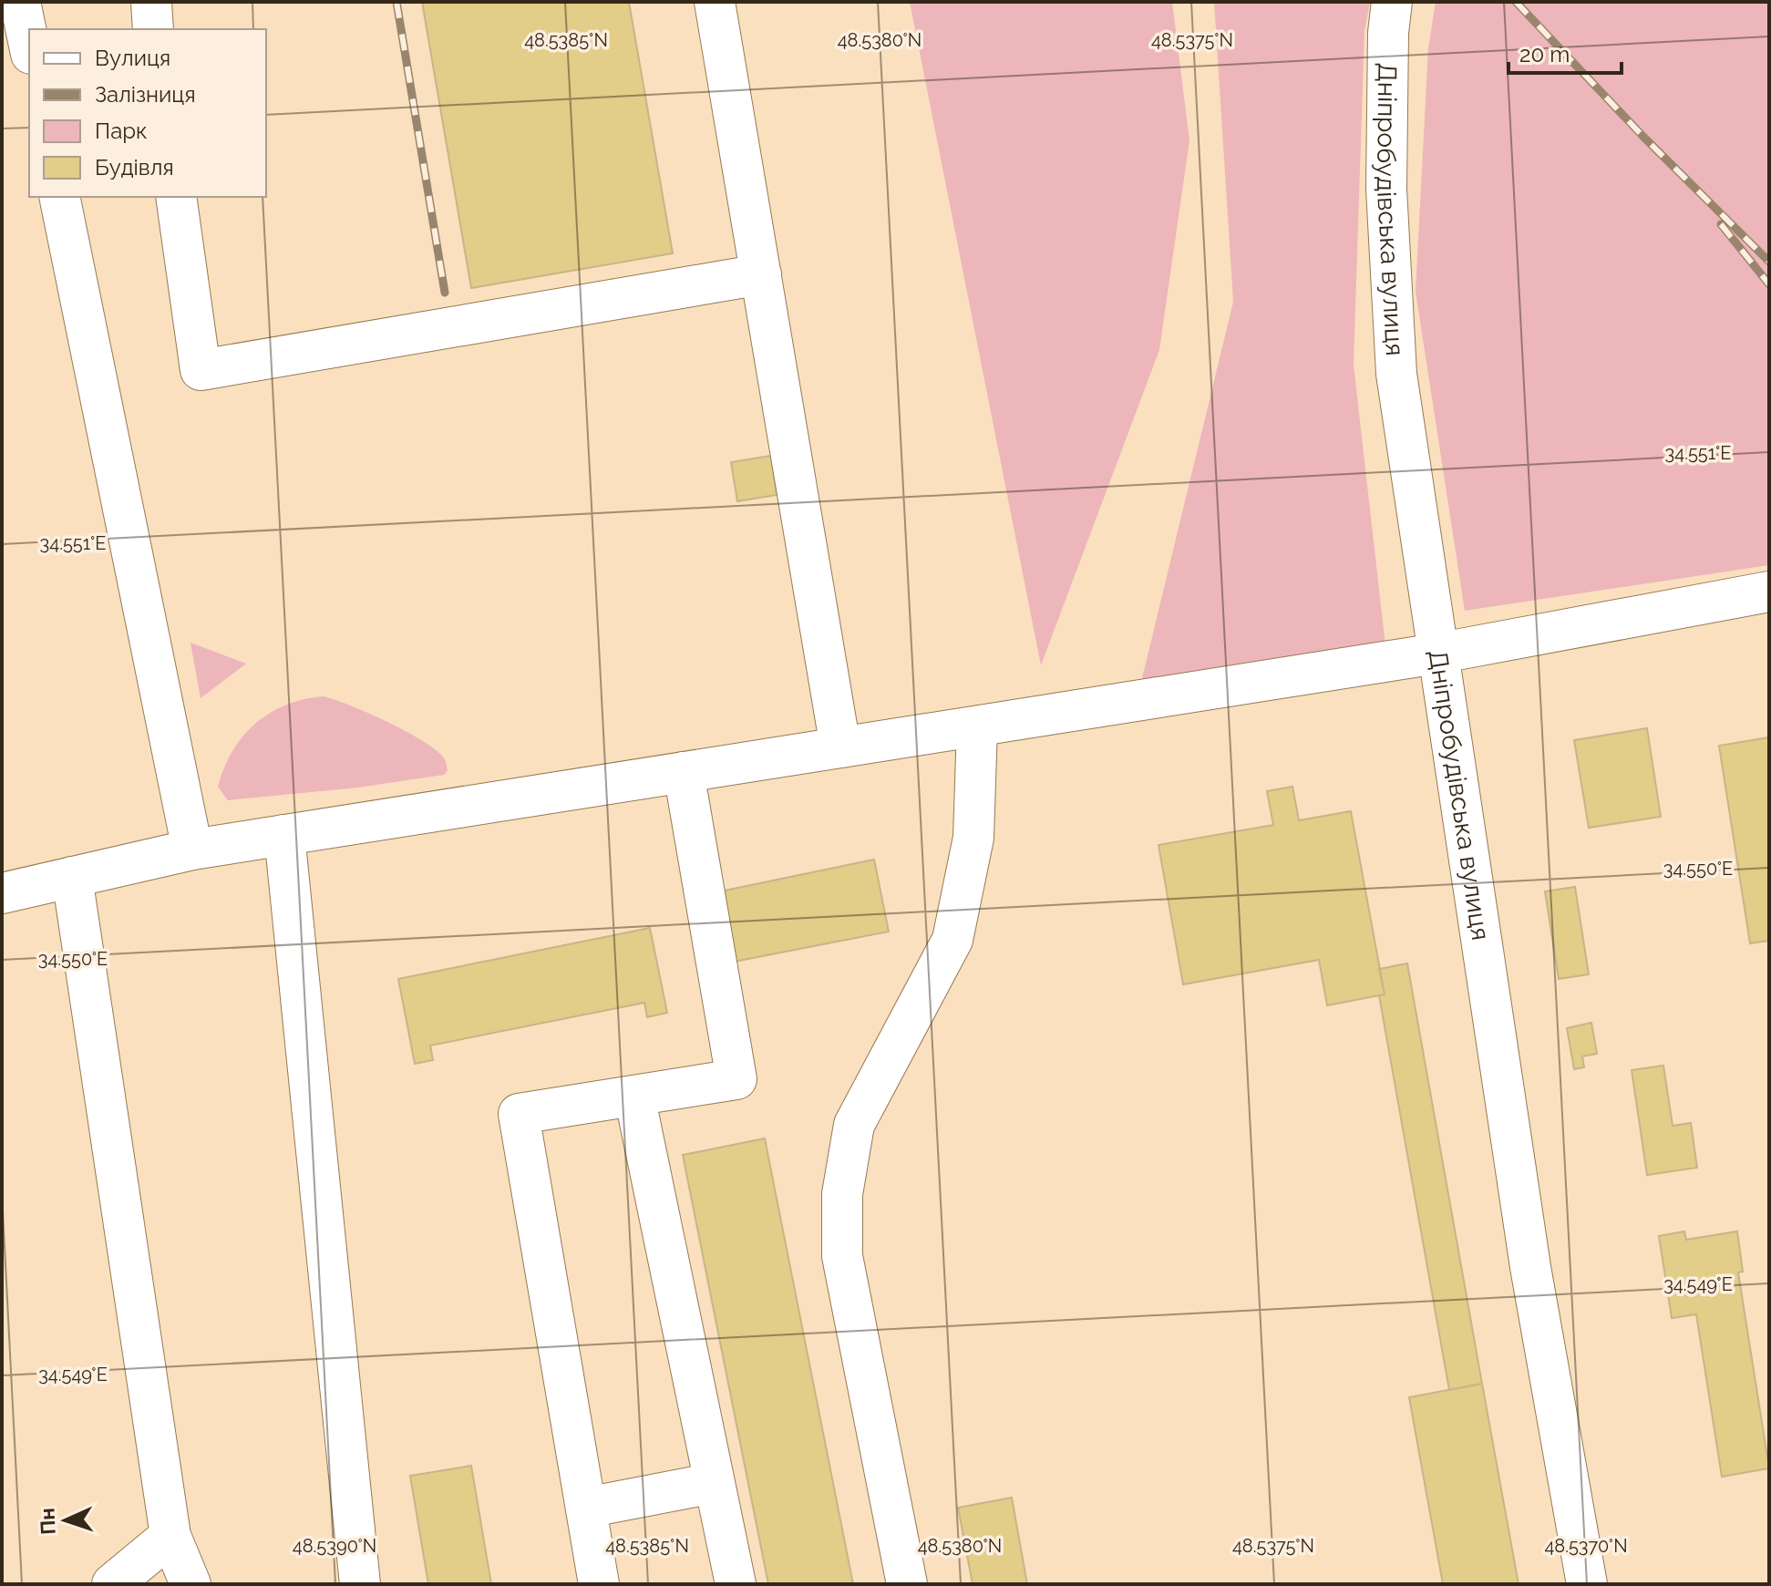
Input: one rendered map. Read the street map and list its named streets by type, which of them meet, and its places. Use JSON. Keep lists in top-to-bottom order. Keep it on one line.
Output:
{"streets":{"street":["Дніпробудівська вулиця"]},"legend":["Вулиця","Залізниця","Парк","Будівля"],"scale_bar":"20 m","north":"left","coordinates":["48.5385°N","48.5380°N","48.5375°N","34.551°E","34.550°E","34.549°E","48.5390°N","48.5370°N"]}
